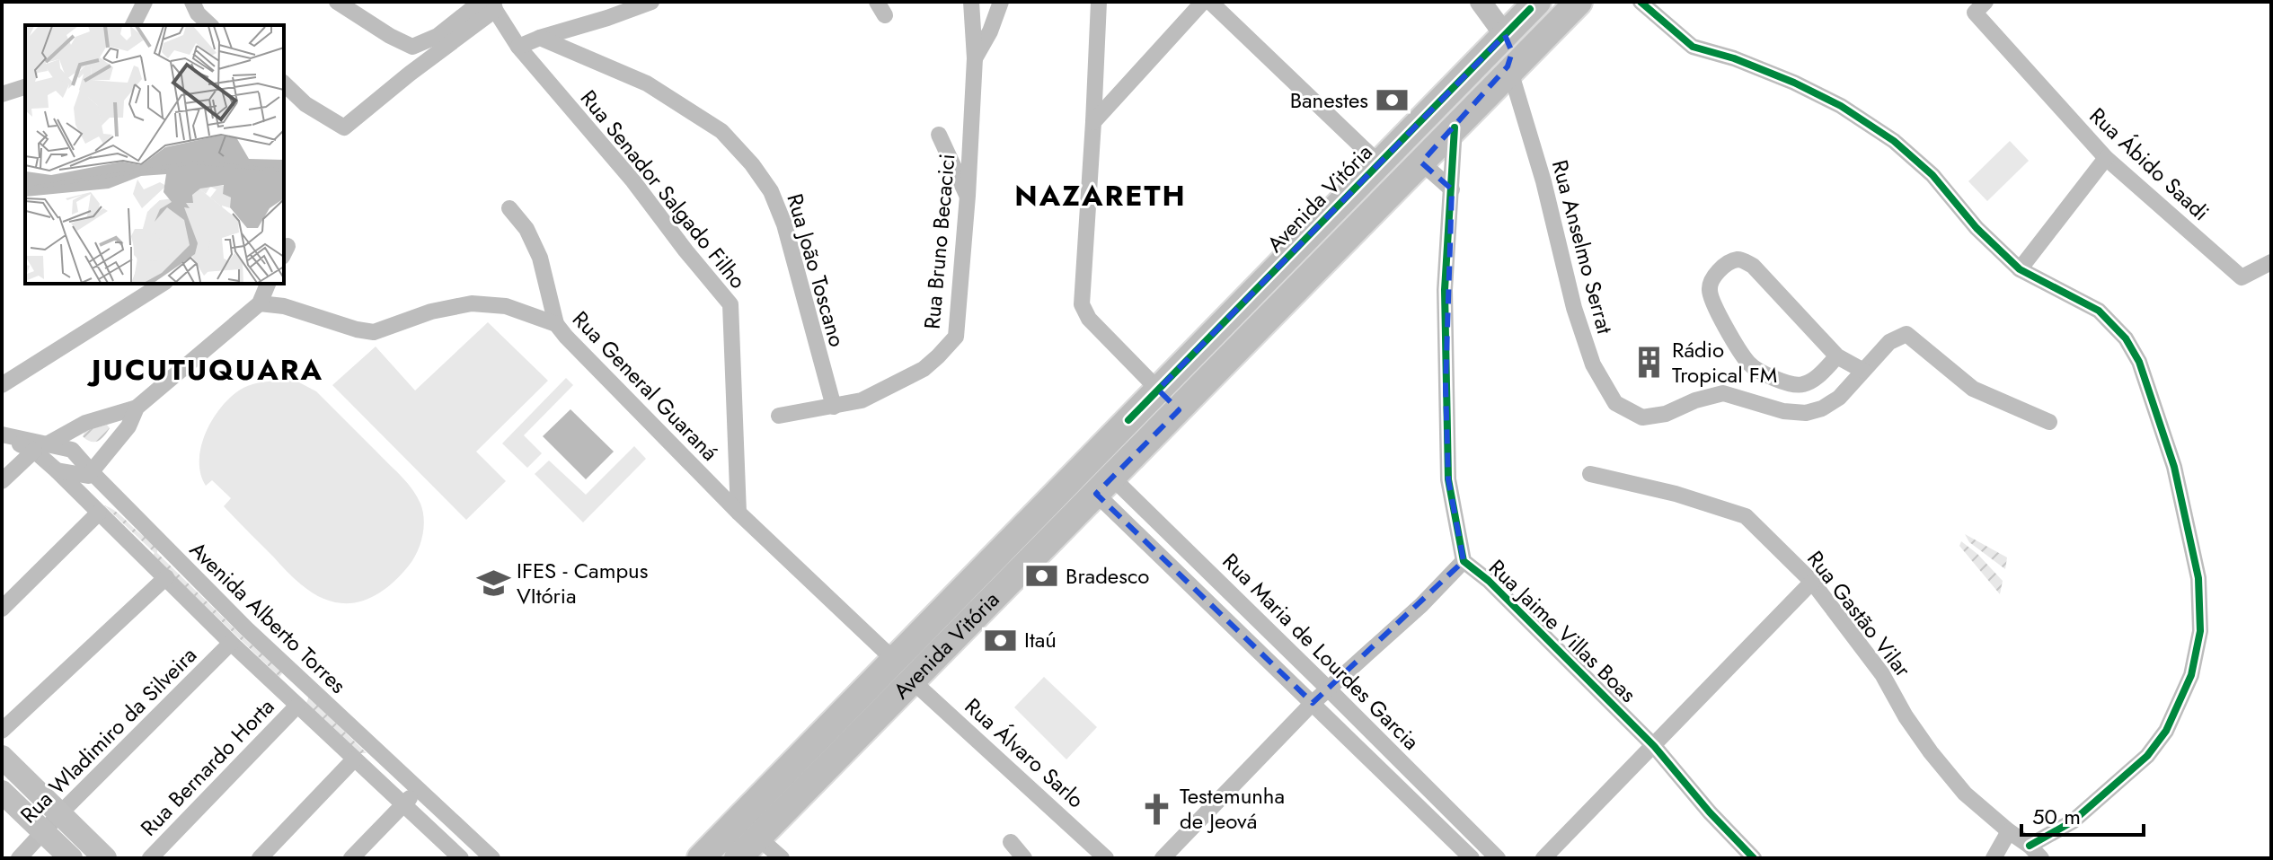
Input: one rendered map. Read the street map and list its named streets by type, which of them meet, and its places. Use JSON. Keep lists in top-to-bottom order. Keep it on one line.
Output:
{"streets":{"main road":["Avenida Vitória"],"street":["Rua Ábido Saadi","Rua Senador Salgado Filho","Rua Bruno Becacici","Rua Anselmo Serrat","Rua João Toscano","Rua General Guaraná","Rua Gastão Vilar","Avenida Alberto Torres","Rua Jaime Villas Boas","Rua Maria de Lourdes Garcia","Rua Wladimiro da Silveira","Rua Álvaro Sarlo","Rua Bernardo Horta"]},"crossings":[["Rua Senador Salgado Filho","Rua General Guaraná"],["Avenida Vitória","Rua Anselmo Serrat"],["Avenida Vitória","Rua General Guaraná"],["Avenida Vitória","Rua Jaime Villas Boas"],["Avenida Vitória","Rua Maria de Lourdes Garcia"],["Avenida Vitória","Rua Álvaro Sarlo"],["Rua Bruno Becacici","Rua João Toscano"],["Avenida Alberto Torres","Rua Wladimiro da Silveira"],["Avenida Alberto Torres","Rua Bernardo Horta"]],"districts":["NAZARETH","JUCUTUQUARA"],"places":{"bank":["Banestes","Bradesco","Itaú"],"building":["Rádio Tropical FM"],"school or university":["IFES - Campus VItória"],"church":["Testemunha de Jeová"]},"scale_bar":"50 m"}
